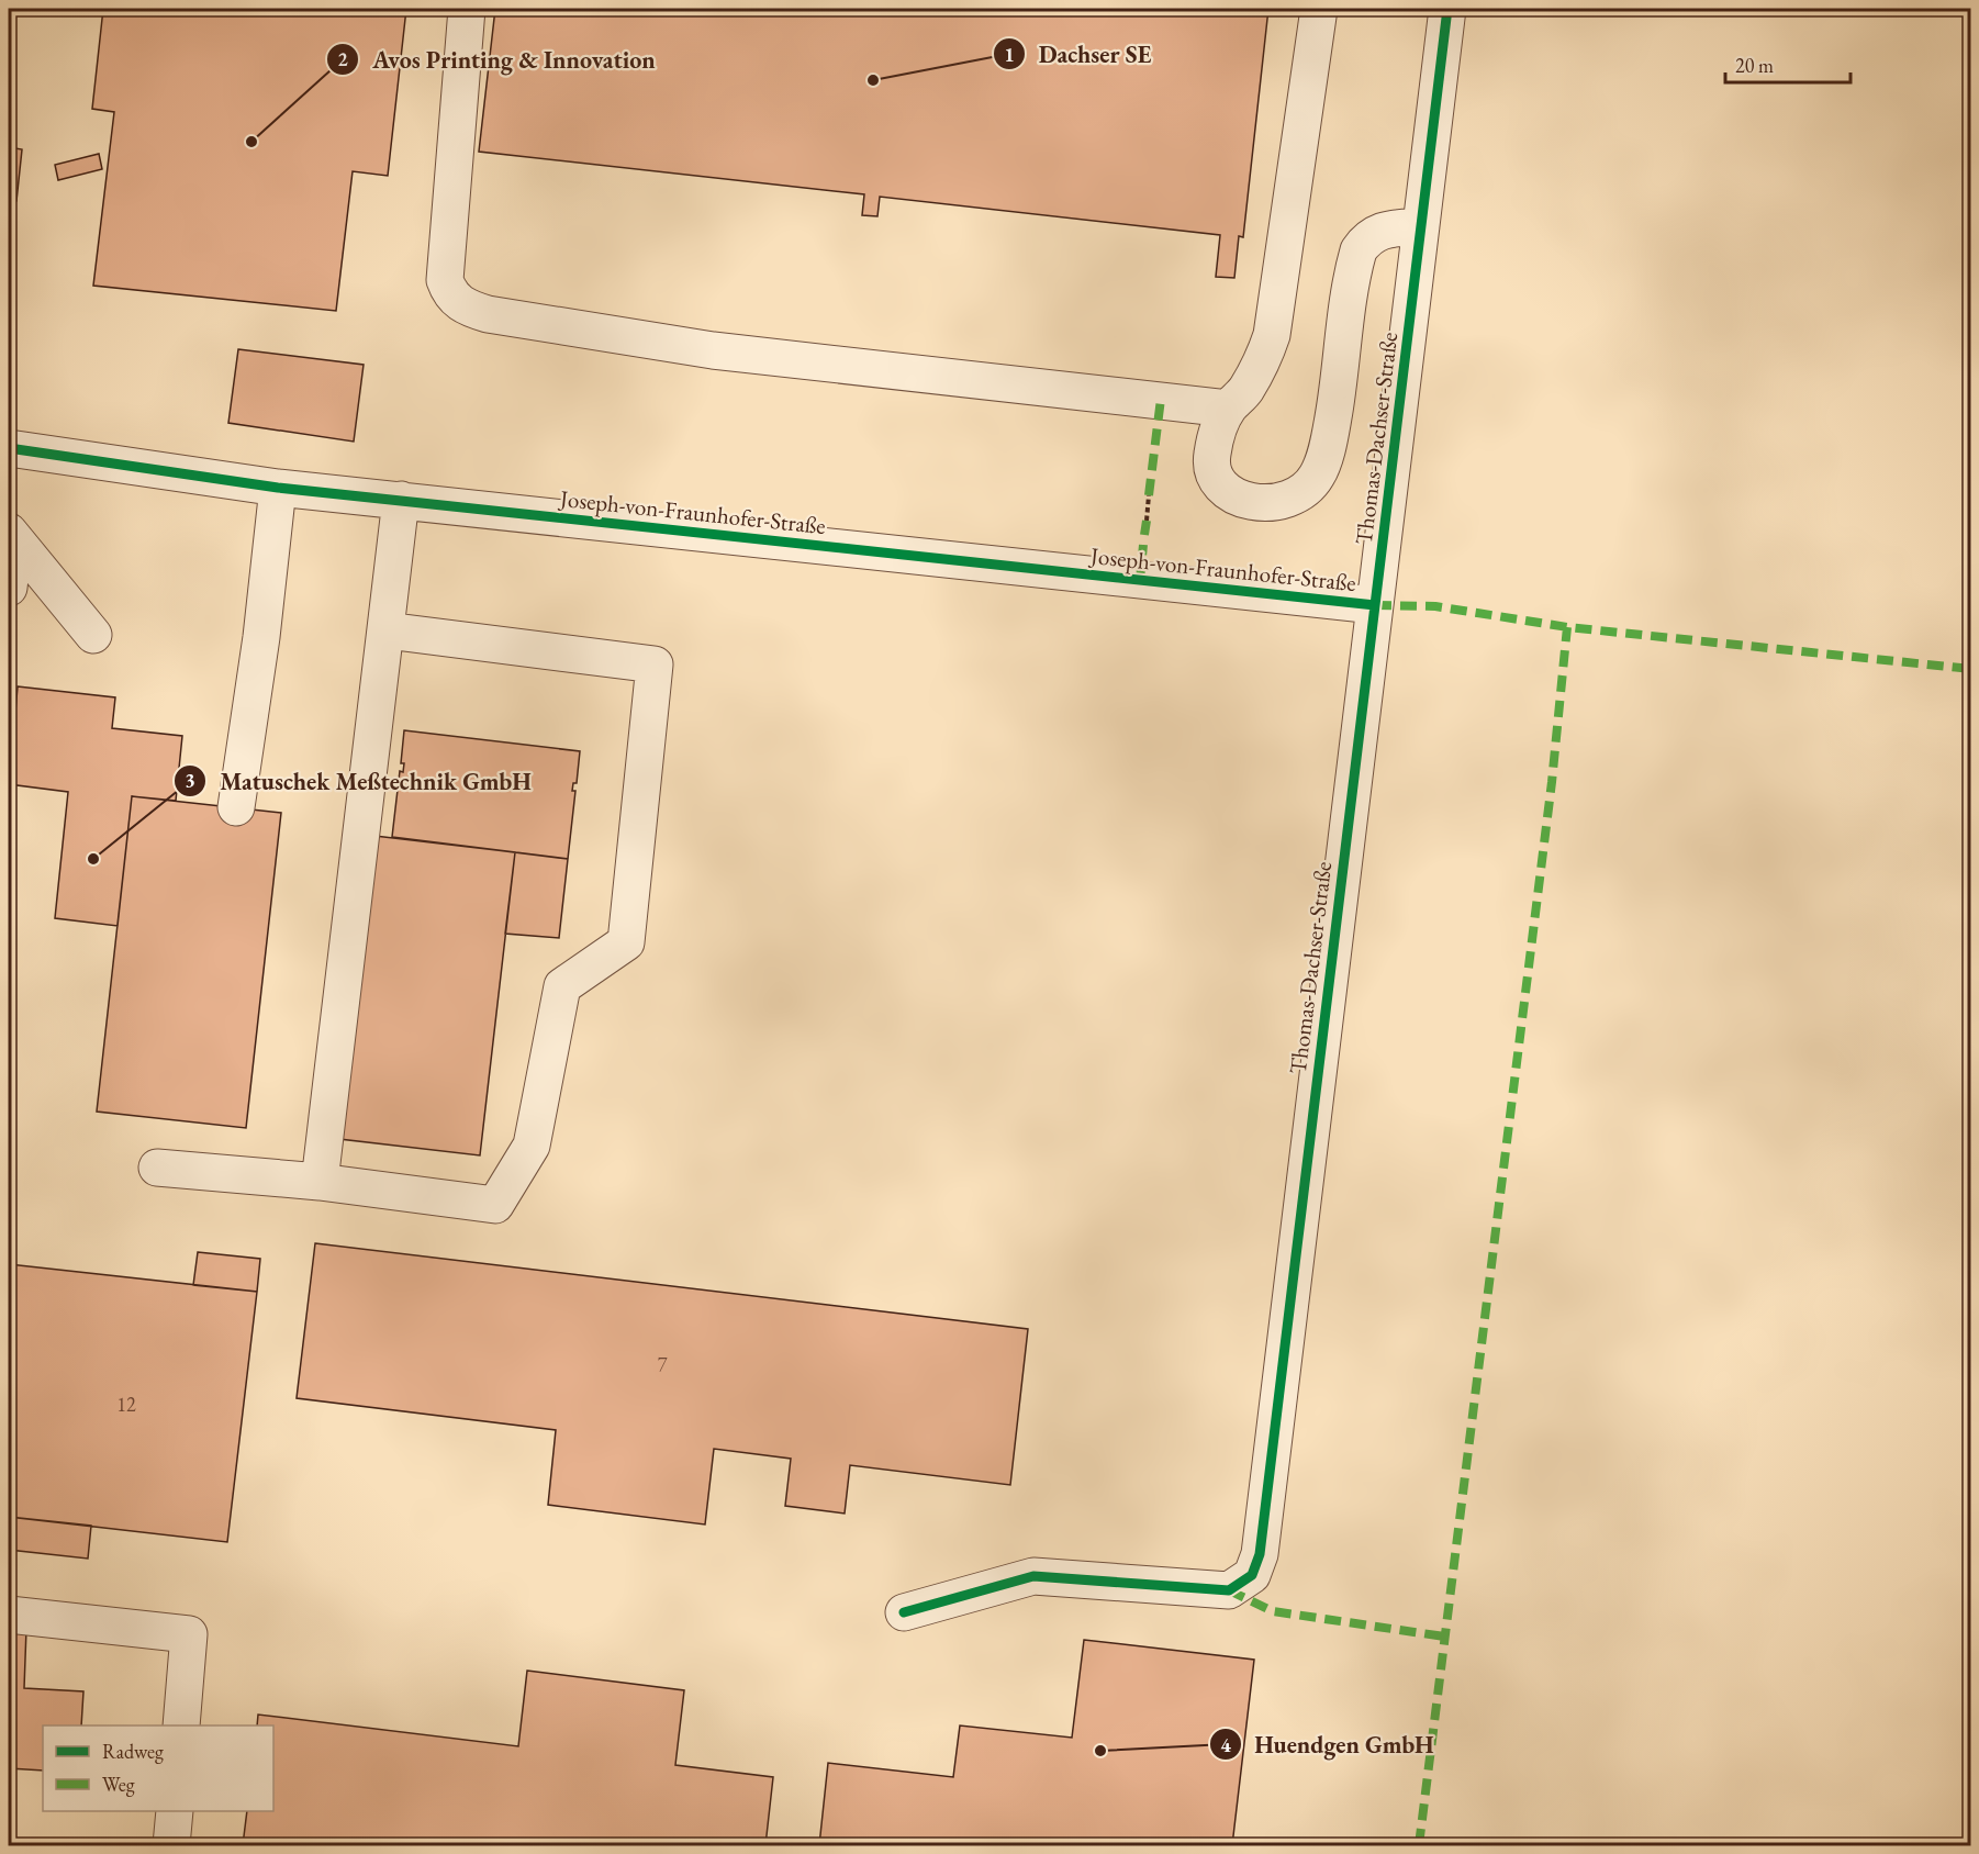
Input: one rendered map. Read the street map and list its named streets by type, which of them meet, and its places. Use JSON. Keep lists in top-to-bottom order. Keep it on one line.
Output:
{"streets":{"street":["Thomas-Dachser-Straße","Joseph-von-Fraunhofer-Straße"]},"crossings":[["Thomas-Dachser-Straße","Joseph-von-Fraunhofer-Straße"]],"places":["Dachser SE","Avos Printing & Innovation","Matuschek Meßtechnik GmbH","Huendgen GmbH"],"house_numbers":["7","12"],"legend":["Radweg","Weg"],"scale_bar":"20 m"}
